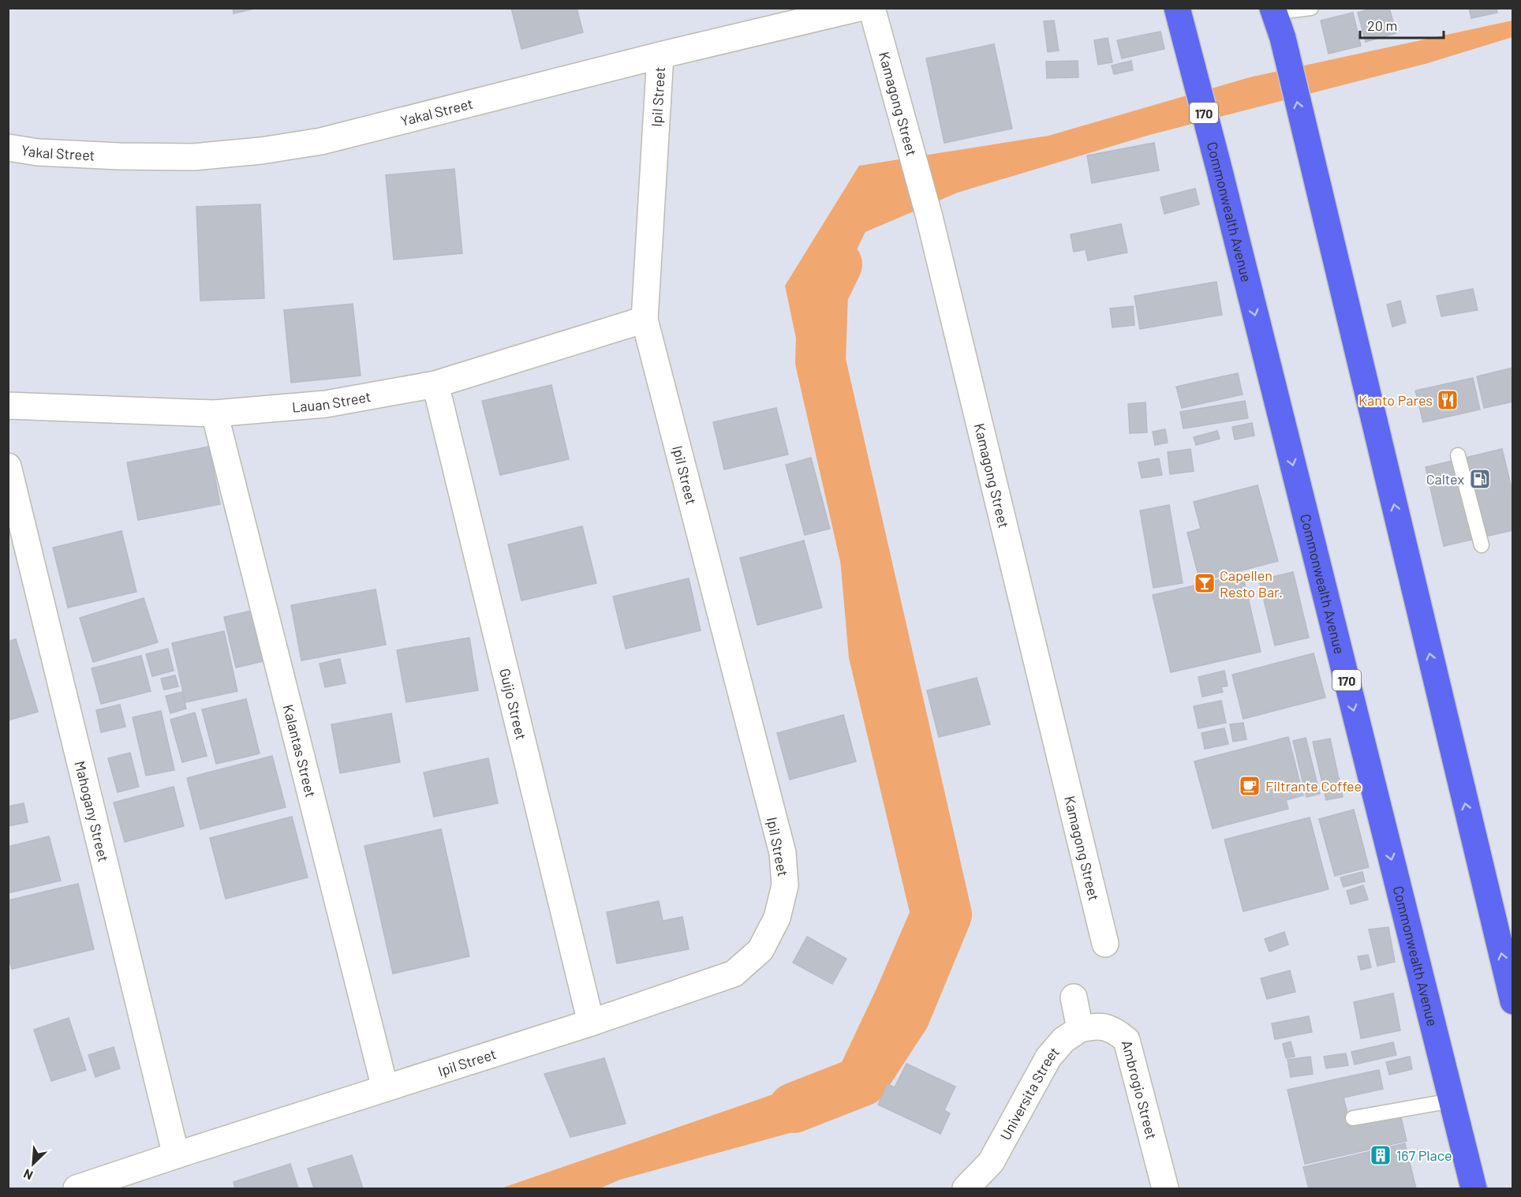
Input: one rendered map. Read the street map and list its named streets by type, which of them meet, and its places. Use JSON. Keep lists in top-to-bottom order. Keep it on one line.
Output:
{"streets":{"main road":["170","Commonwealth Avenue"],"street":["Ipil Street","Kamagong Street","Yakal Street","Lauan Street","Guijo Street","Kalantas Street","Mahogany Street","Ambrogio Street","Universita Street"]},"crossings":[["Ipil Street","Yakal Street"],["Ipil Street","Lauan Street"],["Ipil Street","Guijo Street"],["Ipil Street","Kalantas Street"],["Ipil Street","Mahogany Street"],["Lauan Street","Guijo Street"],["Lauan Street","Kalantas Street"],["Ambrogio Street","Universita Street"]],"places":{"restaurant":["Kanto Pares"],"fuel station":["Caltex"],"bar":["Capellen Resto Bar."],"cafe":["Filtrante Coffee"],"building":["167 Place"]},"scale_bar":"20 m","north":"bottom left"}
